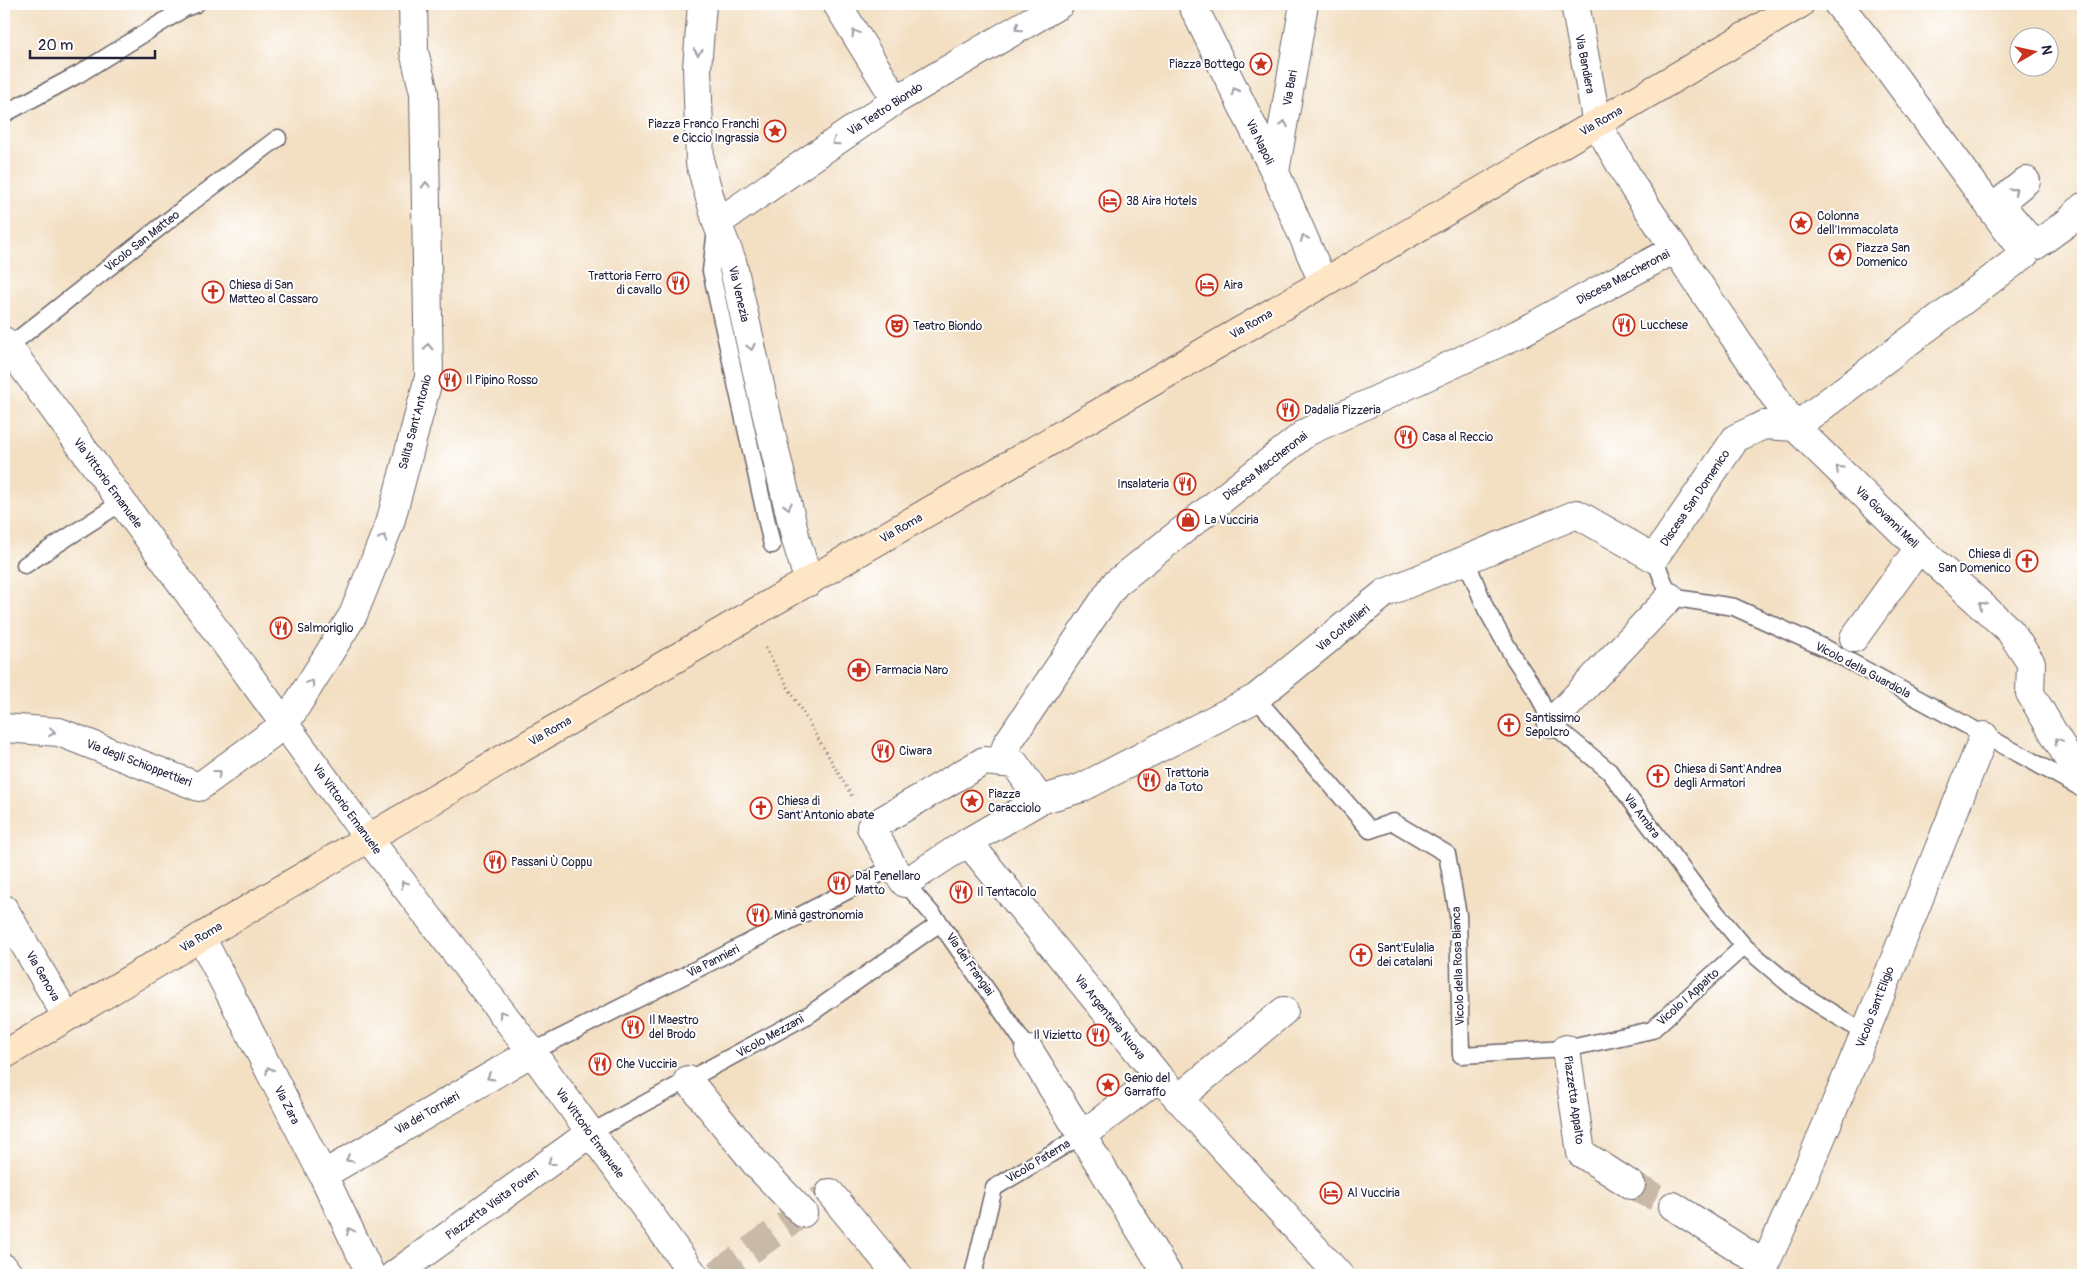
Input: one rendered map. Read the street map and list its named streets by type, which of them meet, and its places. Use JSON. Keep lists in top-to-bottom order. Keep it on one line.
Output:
{"streets":{"street":["Via Bandiera","Via Bari","Via Teatro Biondo","Via Roma","Via Napoli","Discesa Maccheronai","Via Venezia","Salita Sant'Antonio","Via Vittorio Emanuele","Discesa San Domenico","Via Giovanni Meli","Via Coltellieri","Via degli Schioppettieri","Via Genova","Vicolo Sant'Eligio","Via Argenteria Nuova","Piazzetta Appalto","Via Zara","Via dei Tornieri","Piazzetta Visita Poveri"],"lane":["Vicolo San Matteo","Vicolo della Guardiola","Via Ambra","Via Pannieri","Via dei Frangiai","Vicolo della Rosa Bianca","Vicolo I Appalto","Vicolo Mezzani","Vicolo Paterna"]},"crossings":[["Via Bandiera","Via Roma"],["Via Bari","Via Napoli"],["Via Teatro Biondo","Via Venezia"],["Via Roma","Via Napoli"],["Via Roma","Via Venezia"],["Via Roma","Via Vittorio Emanuele"],["Via Roma","Via Genova"],["Via Roma","Via Zara"],["Vicolo San Matteo","Via Vittorio Emanuele"],["Salita Sant'Antonio","Via Vittorio Emanuele"],["Salita Sant'Antonio","Via degli Schioppettieri"],["Via Vittorio Emanuele","Via degli Schioppettieri"],["Via Vittorio Emanuele","Via Pannieri"],["Via Vittorio Emanuele","Vicolo Mezzani"],["Via Vittorio Emanuele","Via dei Tornieri"],["Via Vittorio Emanuele","Piazzetta Visita Poveri"],["Discesa San Domenico","Via Giovanni Meli"],["Discesa San Domenico","Via Coltellieri"],["Via Coltellieri","Via Ambra"],["Via Coltellieri","Vicolo della Rosa Bianca"],["Vicolo della Guardiola","Vicolo Sant'Eligio"],["Via Ambra","Vicolo I Appalto"],["Via Ambra","Vicolo Sant'Eligio"],["Via Pannieri","Via dei Frangiai"],["Via Pannieri","Via dei Tornieri"],["Via dei Frangiai","Vicolo Mezzani"],["Vicolo della Rosa Bianca","Vicolo I Appalto"],["Vicolo della Rosa Bianca","Piazzetta Appalto"],["Vicolo I Appalto","Piazzetta Appalto"],["Vicolo Mezzani","Piazzetta Visita Poveri"],["Via Zara","Via dei Tornieri"]],"one_way":["Via Bari","Via Teatro Biondo","Via Napoli","Via Venezia","Salita Sant'Antonio","Via Giovanni Meli","Via degli Schioppettieri","Via Zara","Via dei Tornieri","Piazzetta Visita Poveri"],"places":{"place":["Piazza Bottego","Piazza Franco Franchi e Ciccio Ingrassia","Colonna dell'Immacolata","Piazza San Domenico","Piazza Caracciolo","Genio del Garraffo"],"hotel":["38 Aira Hotels","Aira","Al Vucciria"],"restaurant":["Trattoria Ferro di cavallo","Lucchese","Il Pipino Rosso","Dadalia Pizzeria","Casa al Reccio","Insalateria","Salmoriglio","Ciwara","Trattoria da Toto","Passani Ù Coppu","Dal Penellaro Matto","Il Tentacolo","Minà gastronomia","Il Maestro del Brodo","Il Vizietto","Che Vucciria"],"church":["Chiesa di San Matteo al Cassaro","Chiesa di San Domenico","Santissimo Sepolcro","Chiesa di Sant'Andrea degli Armatori","Chiesa di Sant'Antonio abate","Sant'Eulalia dei catalani"],"theatre":["Teatro Biondo"],"shop":["La Vucciria"],"pharmacy":["Farmacia Naro"]},"scale_bar":"20 m","north":"right"}
